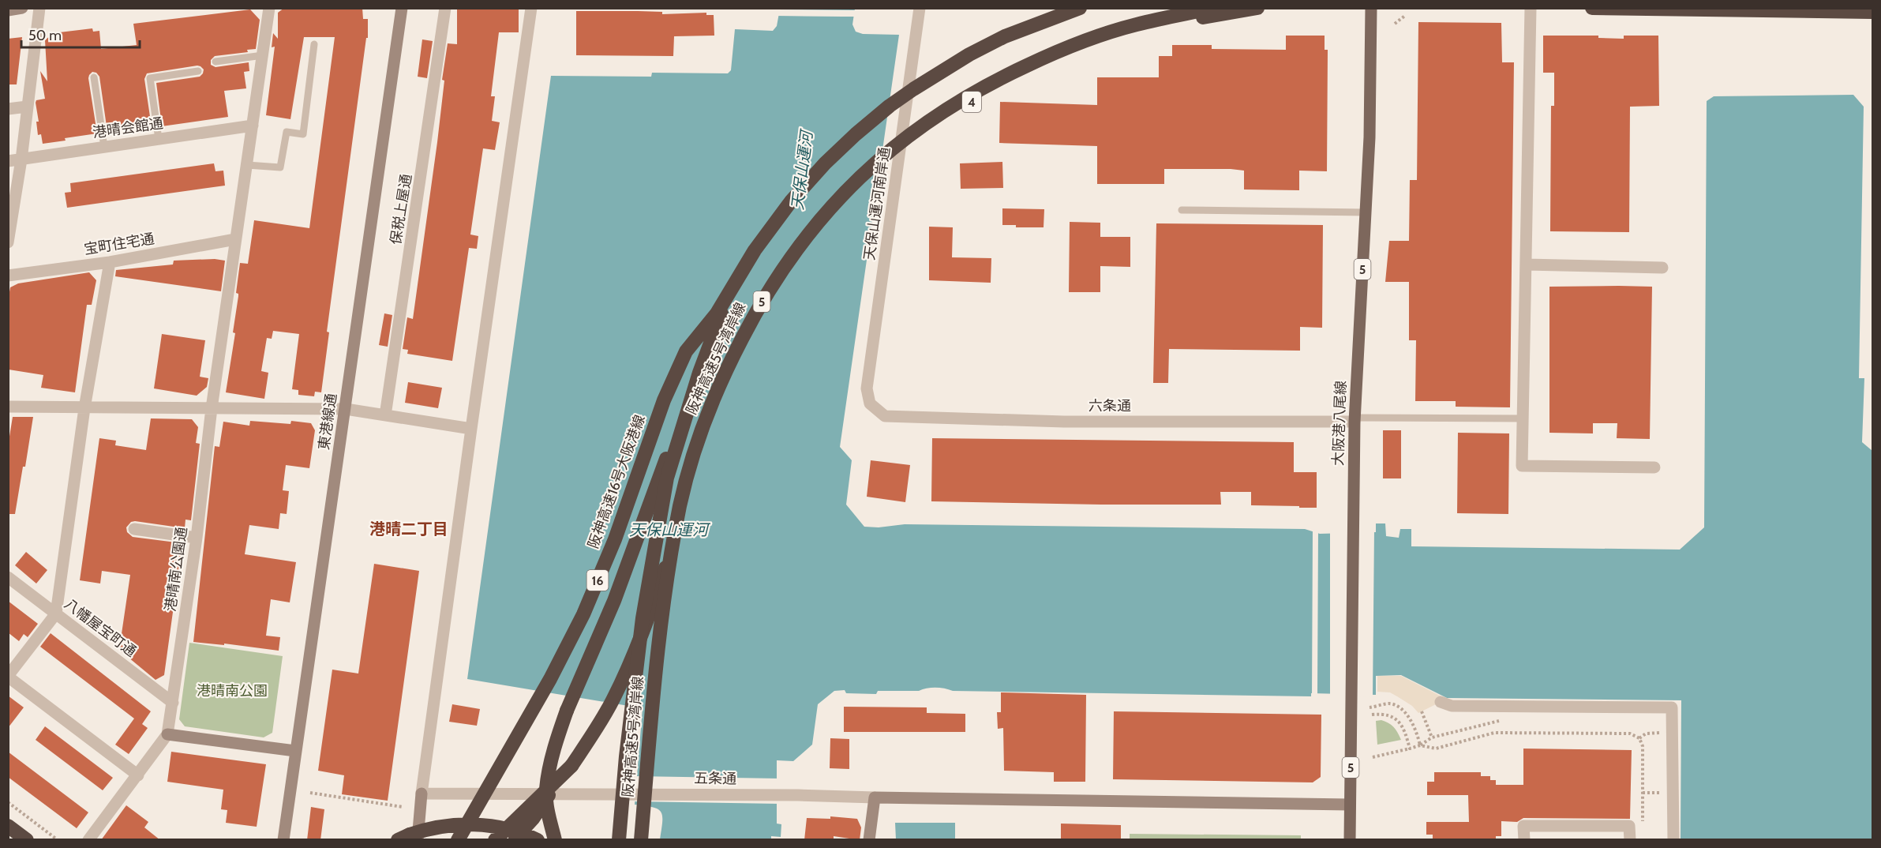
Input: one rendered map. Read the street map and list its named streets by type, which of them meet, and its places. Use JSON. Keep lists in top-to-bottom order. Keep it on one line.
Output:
{"streets":{"highway":["4","5","阪神高速5号湾岸線","阪神高速16号大阪港線","16"],"main road":["大阪港八尾線"],"street":["港晴会館通","天保山運河南岸通","保税上屋通","宝町住宅通","六条通","東港線通","港晴南公園通","八幡屋宝町通","五条通"]},"crossings":[["港晴会館通","港晴南公園通"],["天保山運河南岸通","六条通"],["宝町住宅通","港晴南公園通"],["六条通","大阪港八尾線"],["港晴南公園通","八幡屋宝町通"]],"districts":["港晴二丁目"],"water":["天保山運河"],"parks":["港晴南公園"],"scale_bar":"50 m"}
